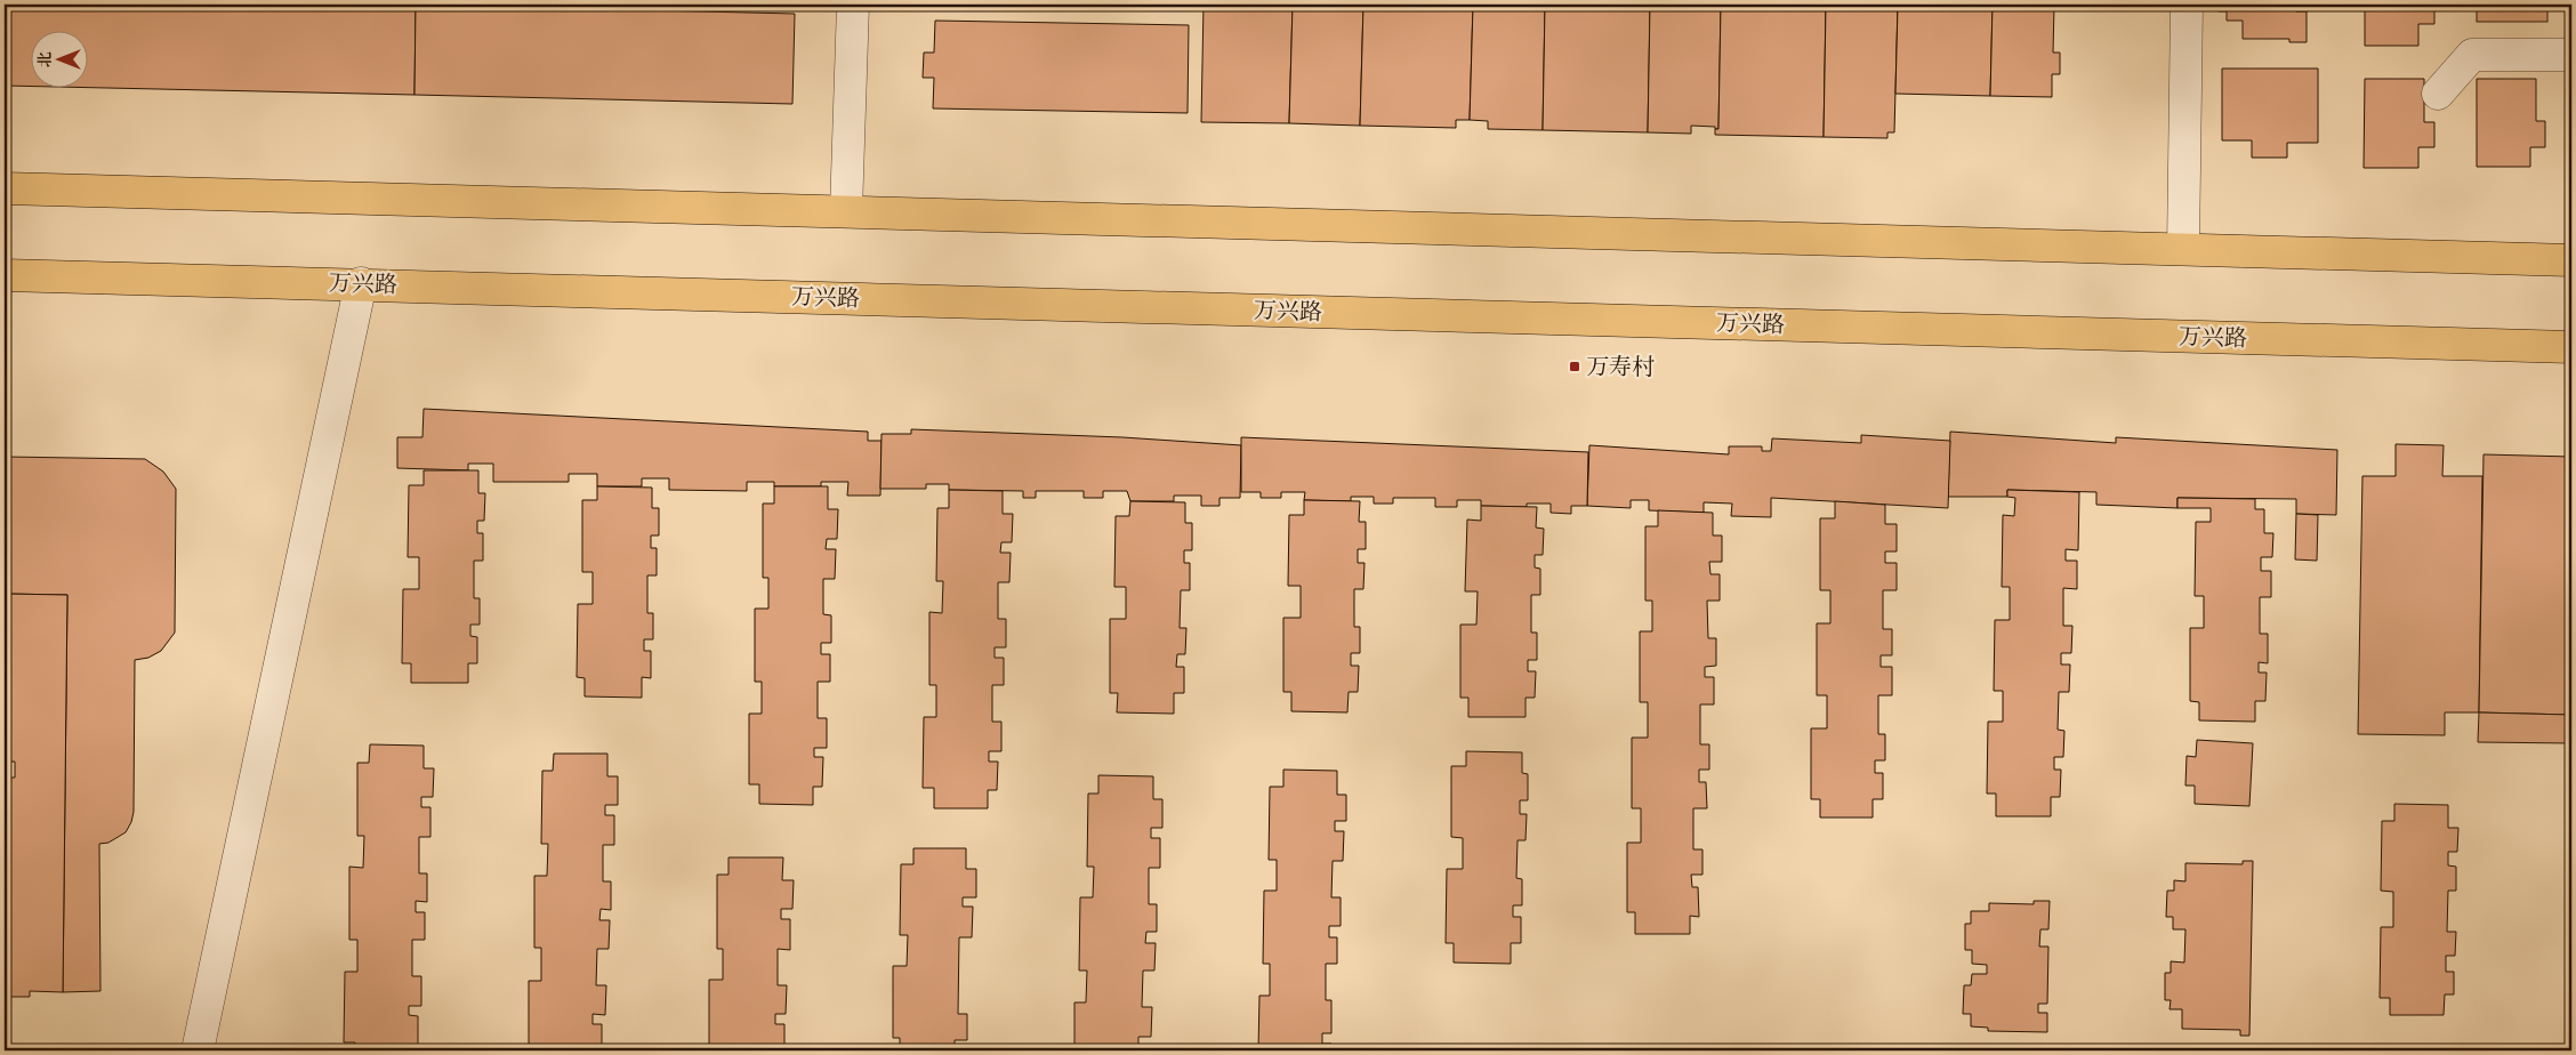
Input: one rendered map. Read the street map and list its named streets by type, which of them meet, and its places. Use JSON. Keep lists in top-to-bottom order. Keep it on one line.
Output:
{"streets":{"main road":["万兴路"]},"places":{"transit":["万寿村"]},"north":"left"}
